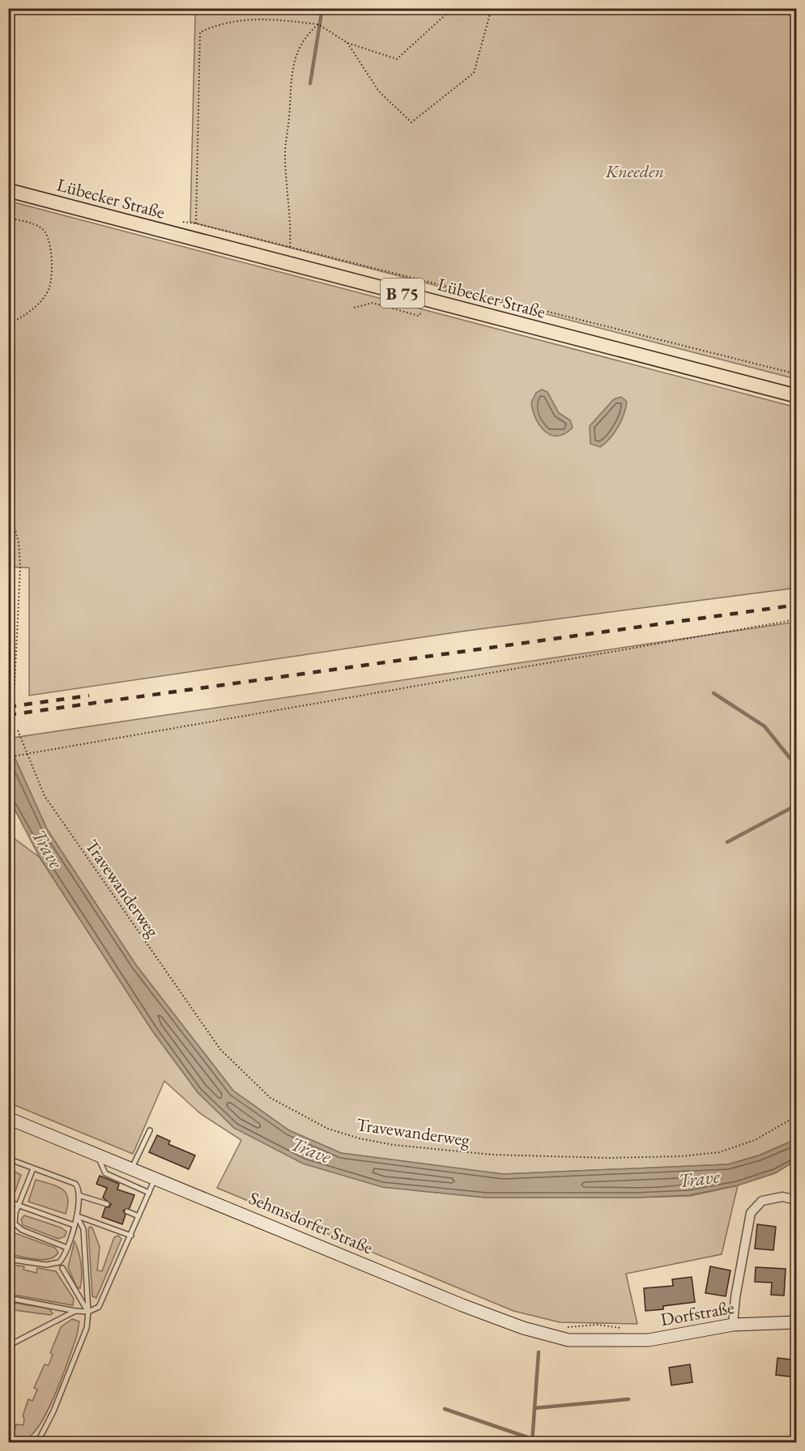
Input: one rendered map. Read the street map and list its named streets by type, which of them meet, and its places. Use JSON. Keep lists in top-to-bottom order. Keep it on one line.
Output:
{"streets":{"main road":["Lübecker Straße","B 75","Sehmsdorfer Straße","Dorfstraße"],"path":["Travewanderweg"]},"crossings":[["Sehmsdorfer Straße","Dorfstraße"]],"water":["Trave"],"parks":["Kneeden"]}
